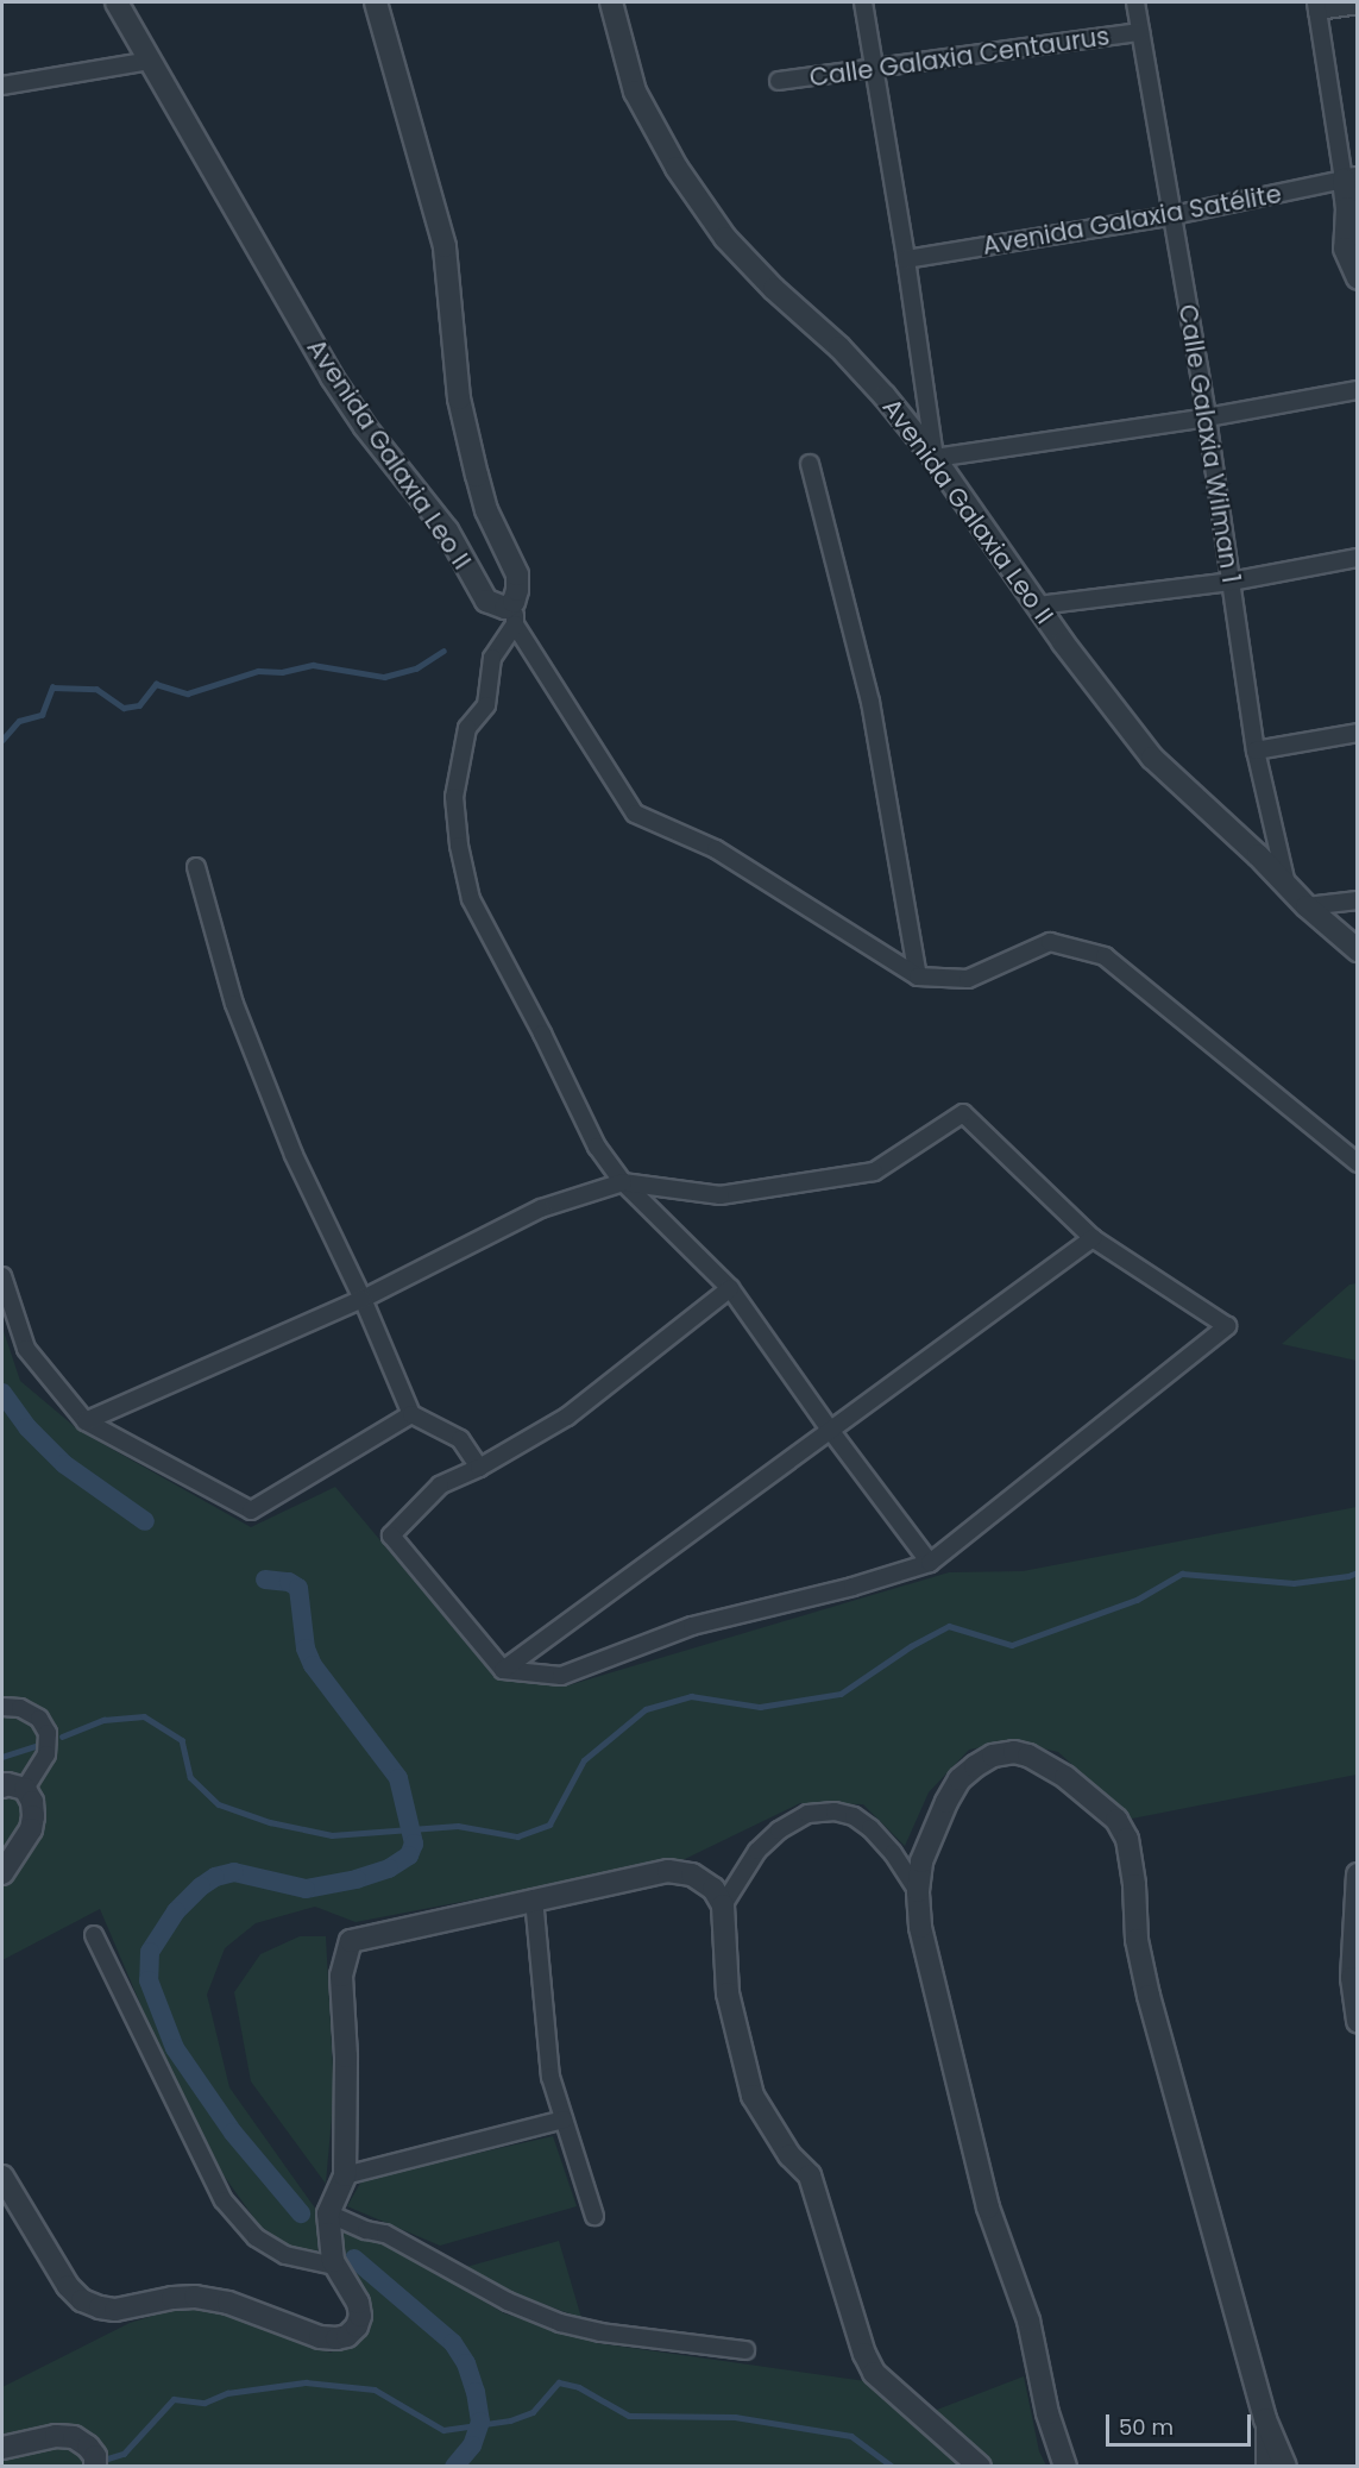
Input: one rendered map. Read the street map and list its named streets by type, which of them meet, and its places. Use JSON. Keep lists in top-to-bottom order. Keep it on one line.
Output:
{"streets":{"street":["Calle Galaxia Centaurus","Avenida Galaxia Satélite","Calle Galaxia Wilman 1","Avenida Galaxia Leo II"]},"crossings":[["Calle Galaxia Centaurus","Calle Galaxia Wilman 1"],["Avenida Galaxia Satélite","Calle Galaxia Wilman 1"],["Calle Galaxia Wilman 1","Avenida Galaxia Leo II"]],"scale_bar":"50 m"}
